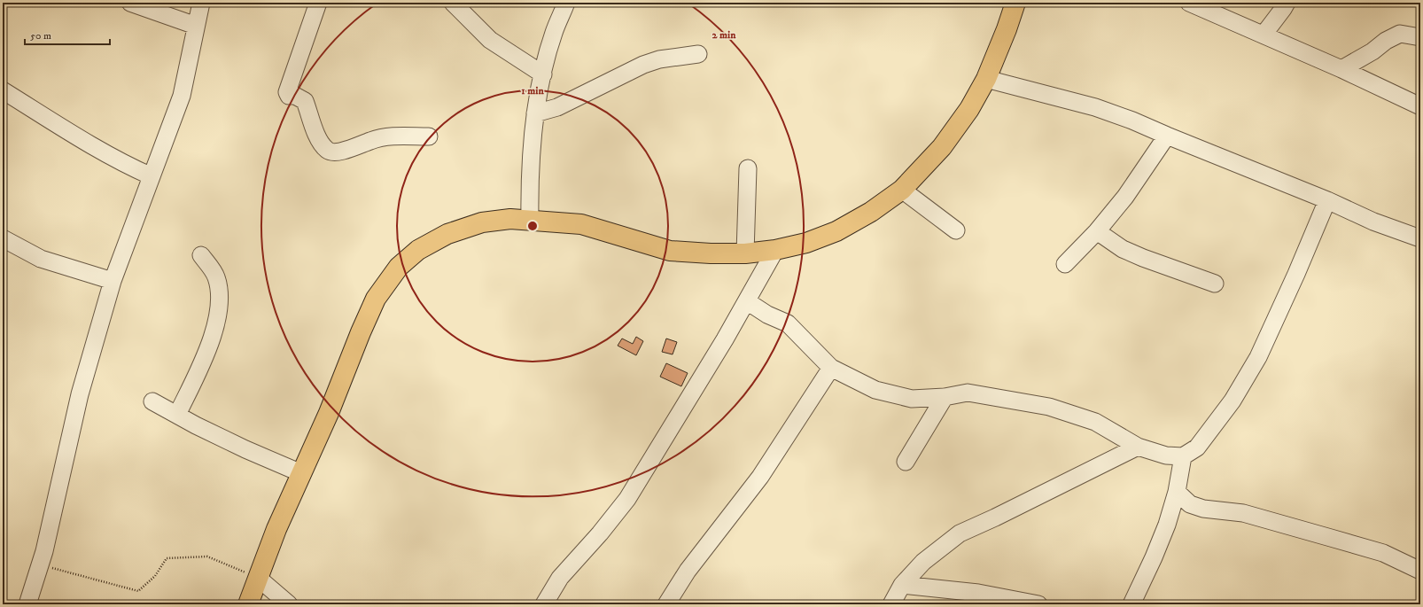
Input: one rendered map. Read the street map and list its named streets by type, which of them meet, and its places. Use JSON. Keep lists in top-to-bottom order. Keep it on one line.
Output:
{"scale_bar":"50 m","rings":["2 min","1 min"]}
